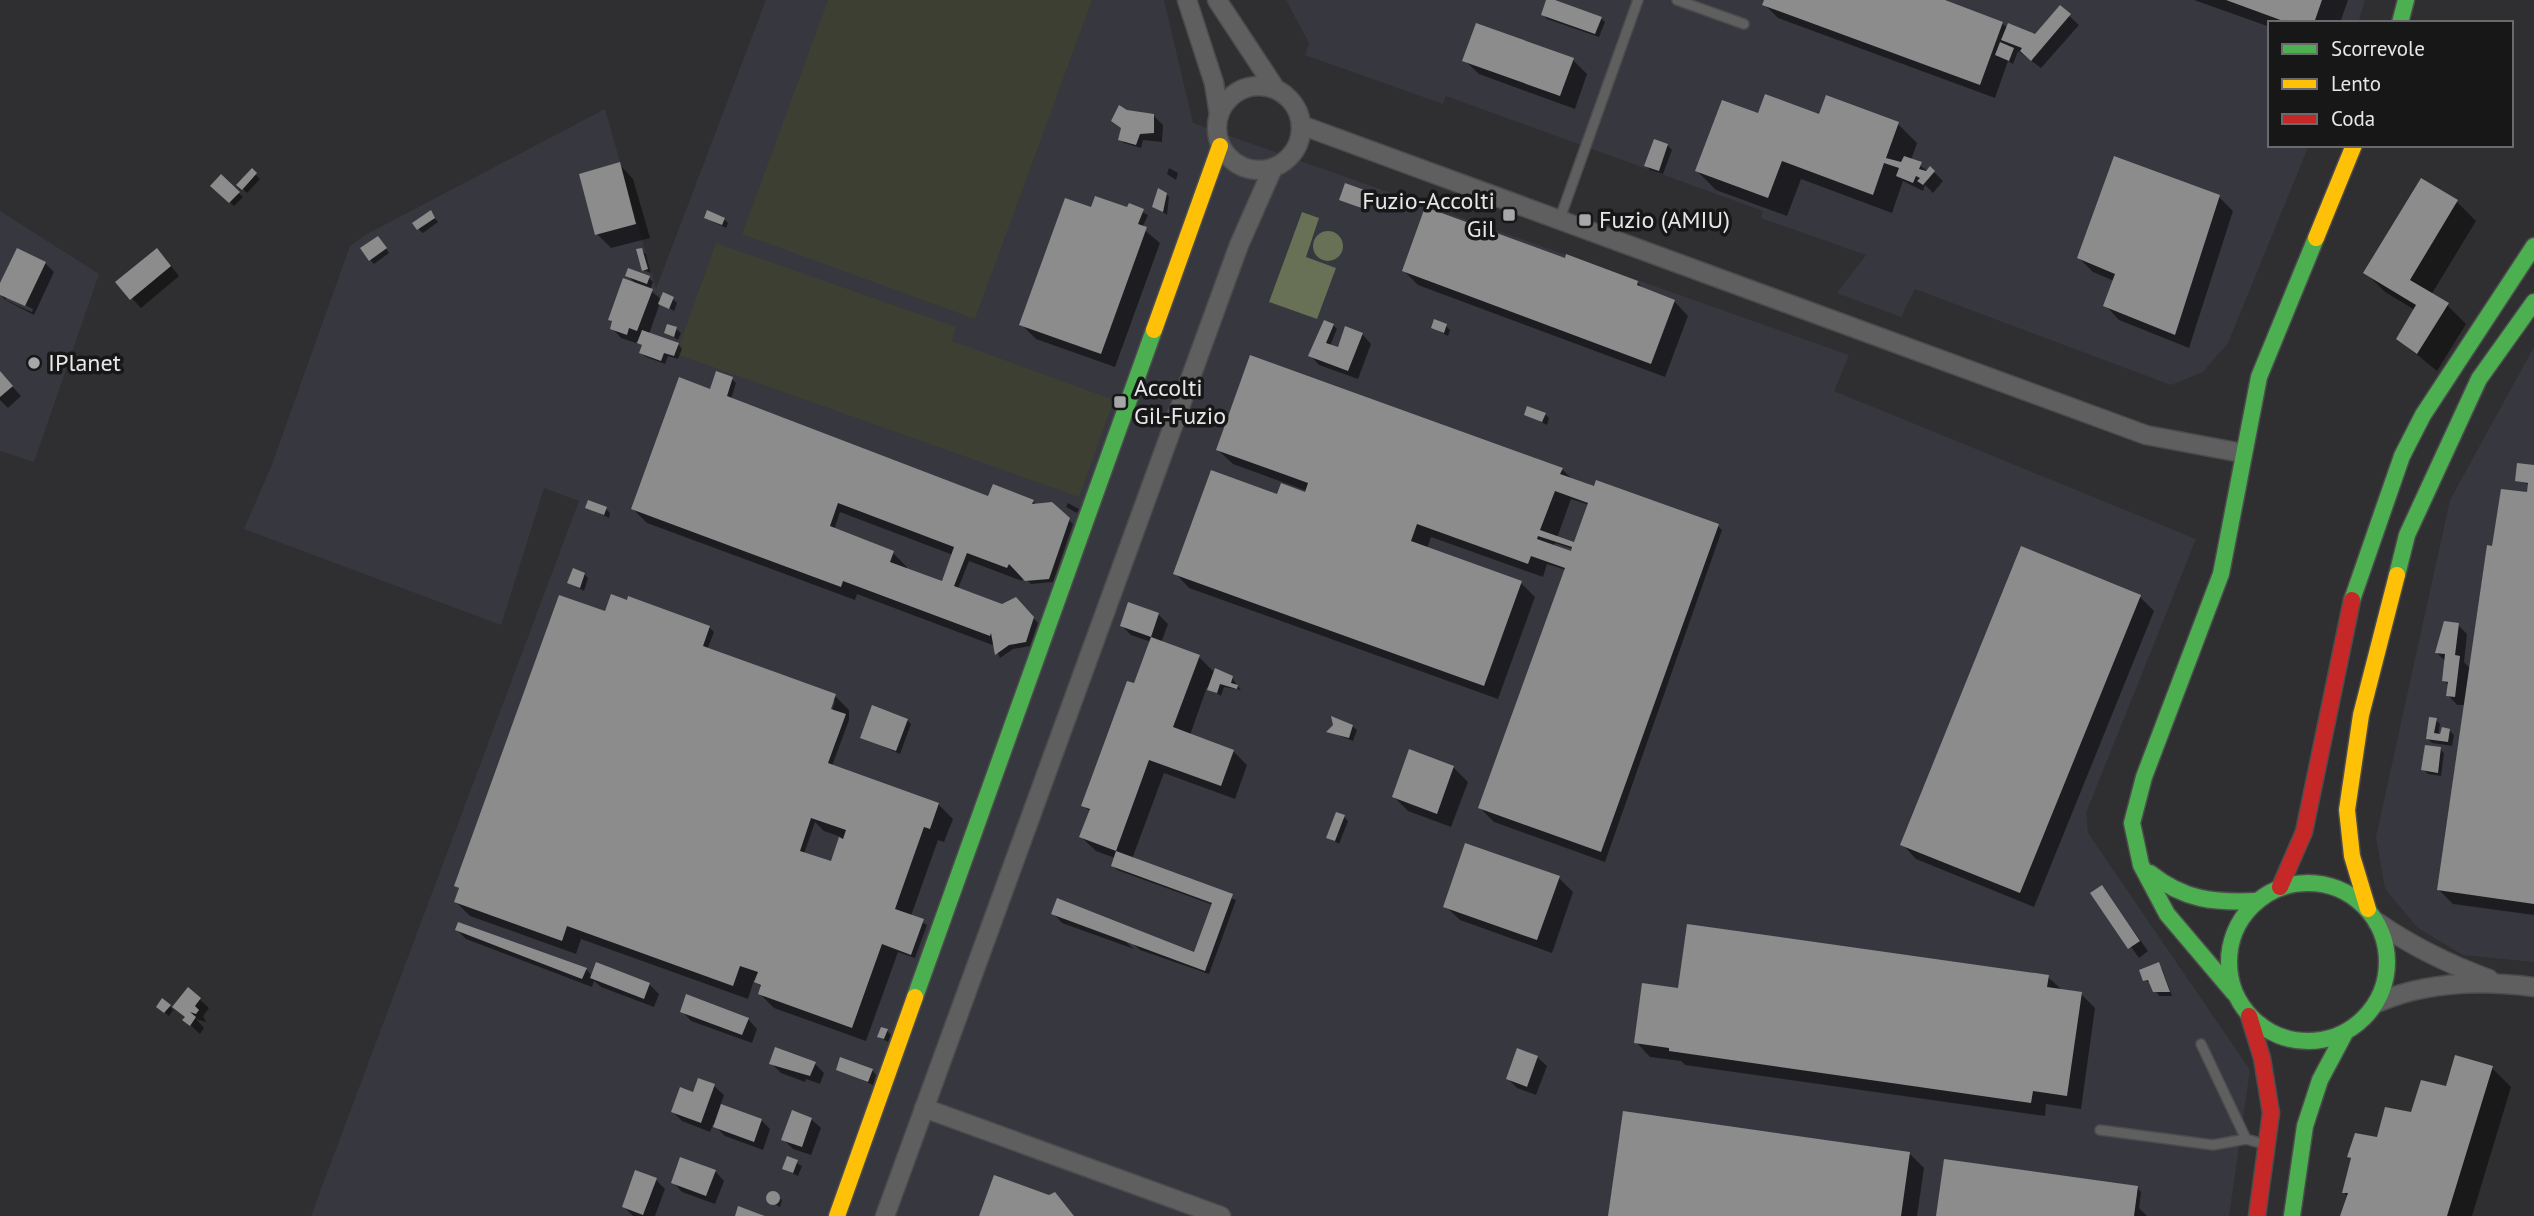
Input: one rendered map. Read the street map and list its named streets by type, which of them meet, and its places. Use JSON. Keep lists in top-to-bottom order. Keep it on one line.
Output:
{"places":{"transit":["Fuzio-Accolti Gil","Fuzio (AMIU)","Accolti Gil-Fuzio"],"other":["IPlanet"]},"legend":["Scorrevole","Lento","Coda"]}
